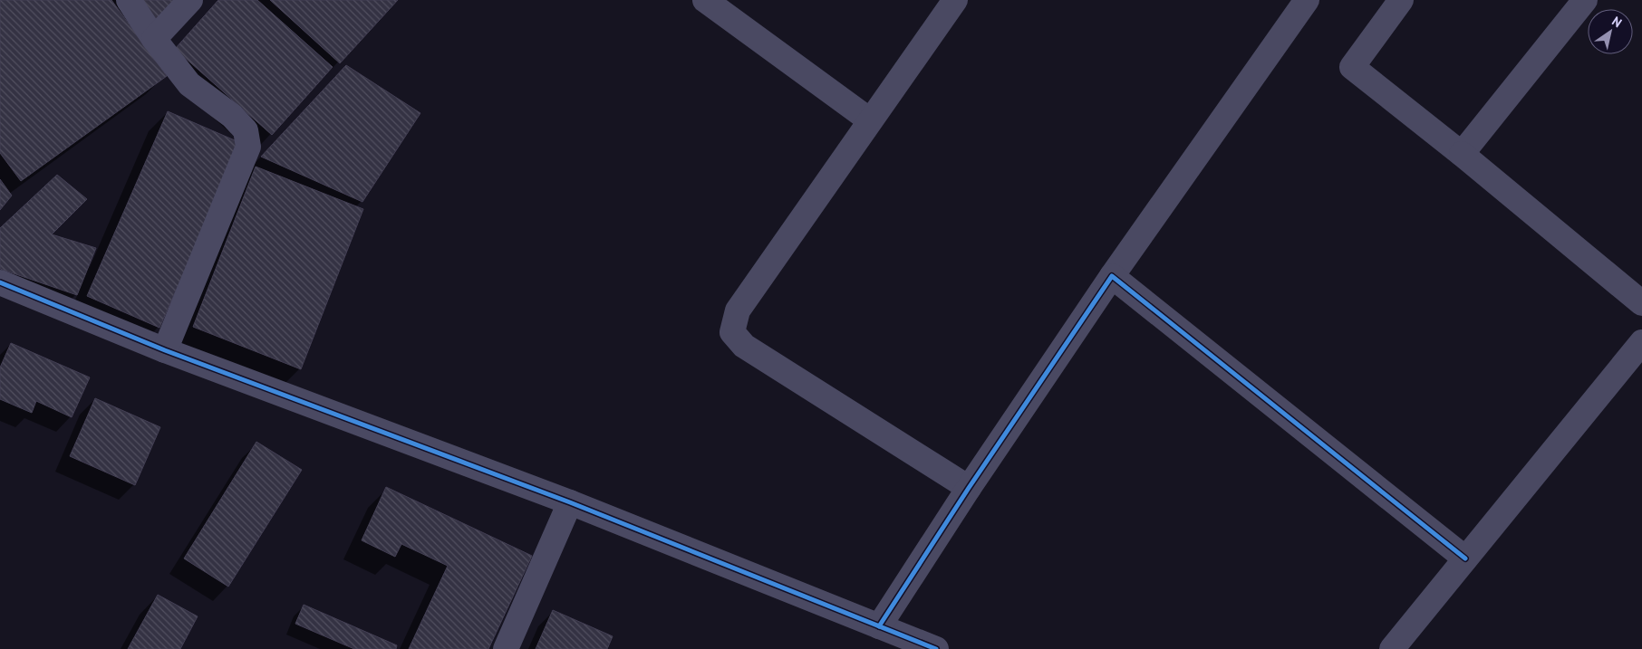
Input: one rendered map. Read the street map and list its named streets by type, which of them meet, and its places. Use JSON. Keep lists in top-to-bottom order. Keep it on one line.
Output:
{"north":"top right"}
